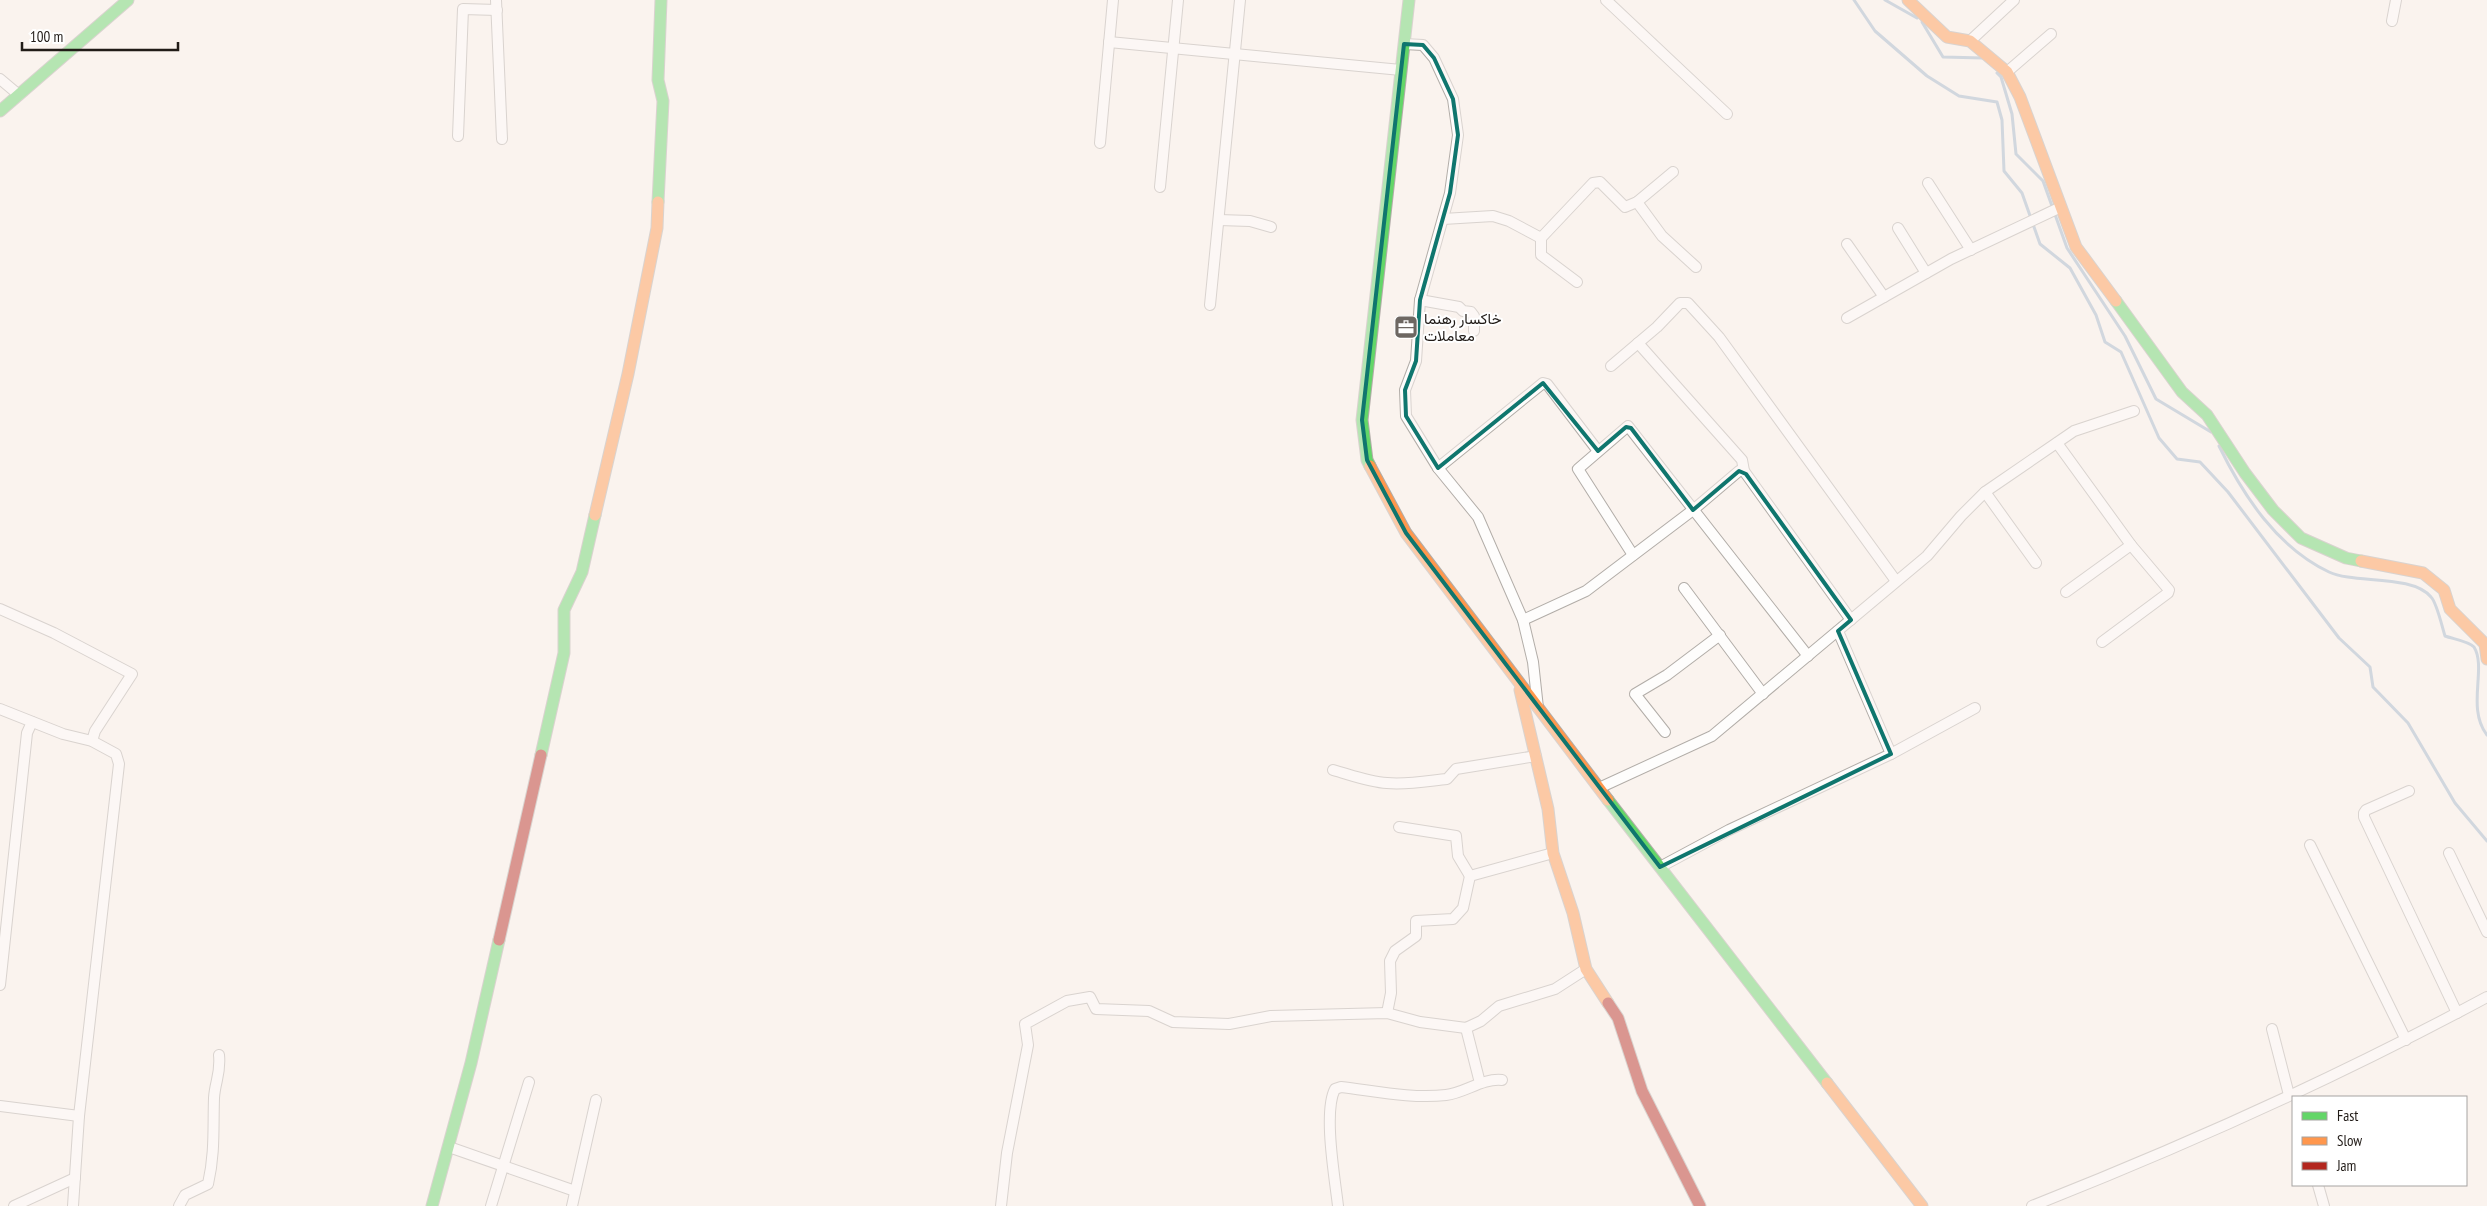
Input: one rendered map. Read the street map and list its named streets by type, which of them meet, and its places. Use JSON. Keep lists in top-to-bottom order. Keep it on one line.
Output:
{"places":{"office":["خاکسار رهنما معاملات"]},"legend":["Fast","Slow","Jam"],"scale_bar":"100 m"}
